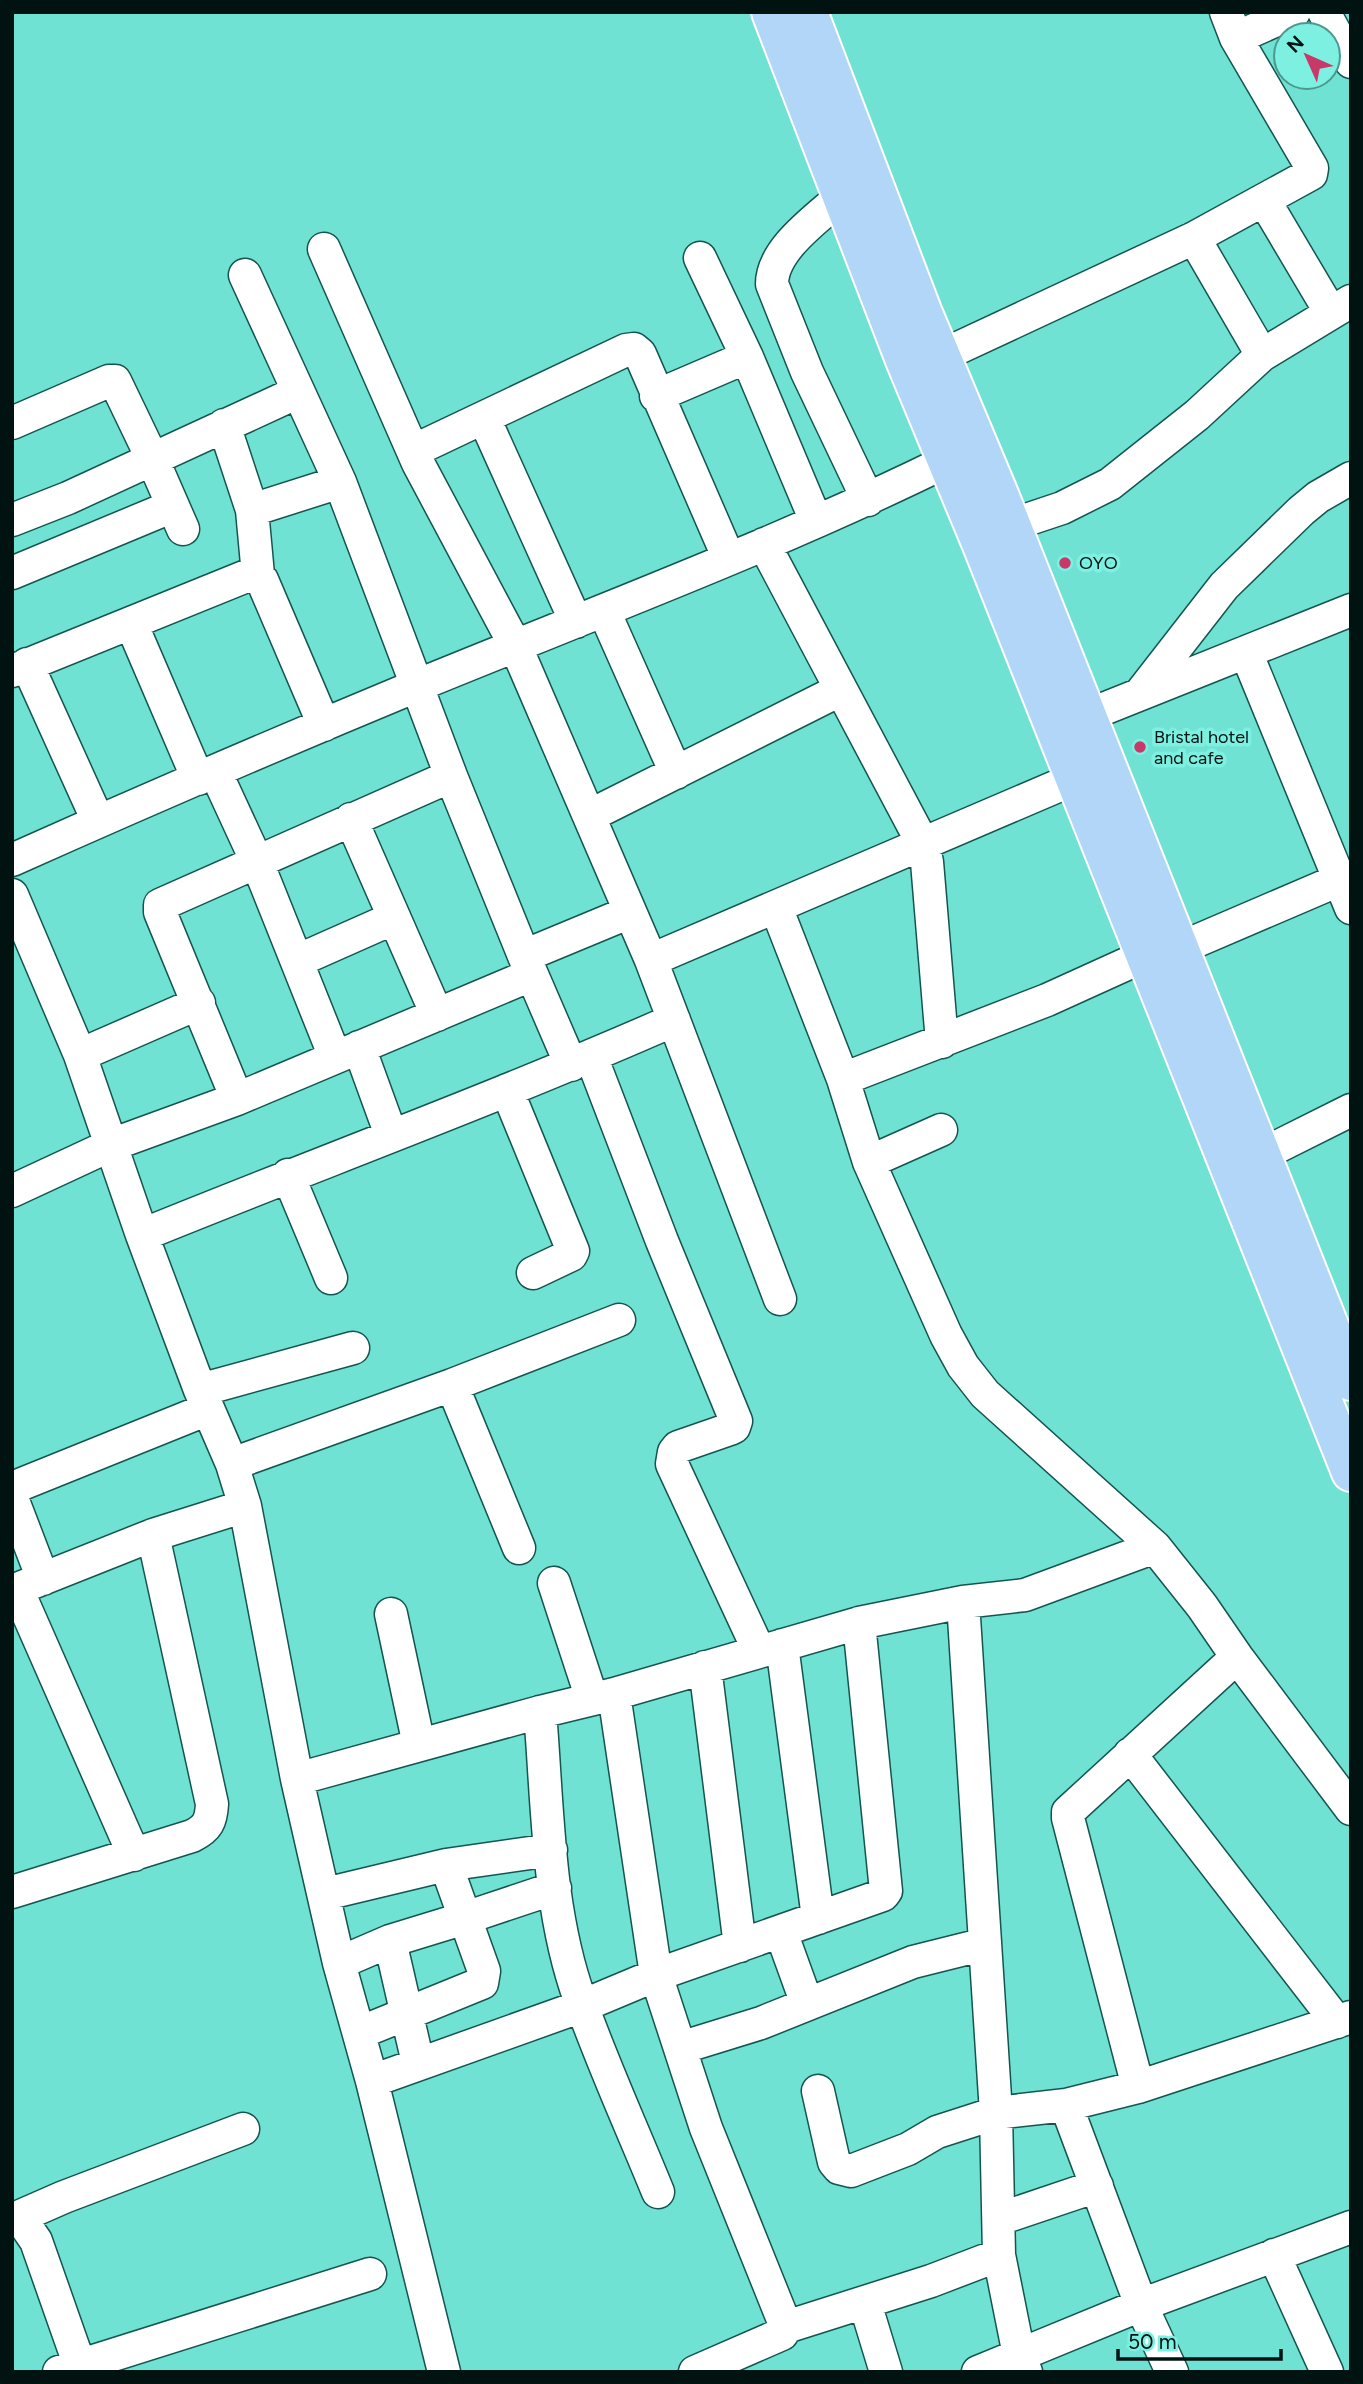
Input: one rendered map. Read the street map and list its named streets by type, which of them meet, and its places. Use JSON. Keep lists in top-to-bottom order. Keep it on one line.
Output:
{"places":["OYO","Bristal hotel and cafe"],"scale_bar":"50 m","north":"top left"}
